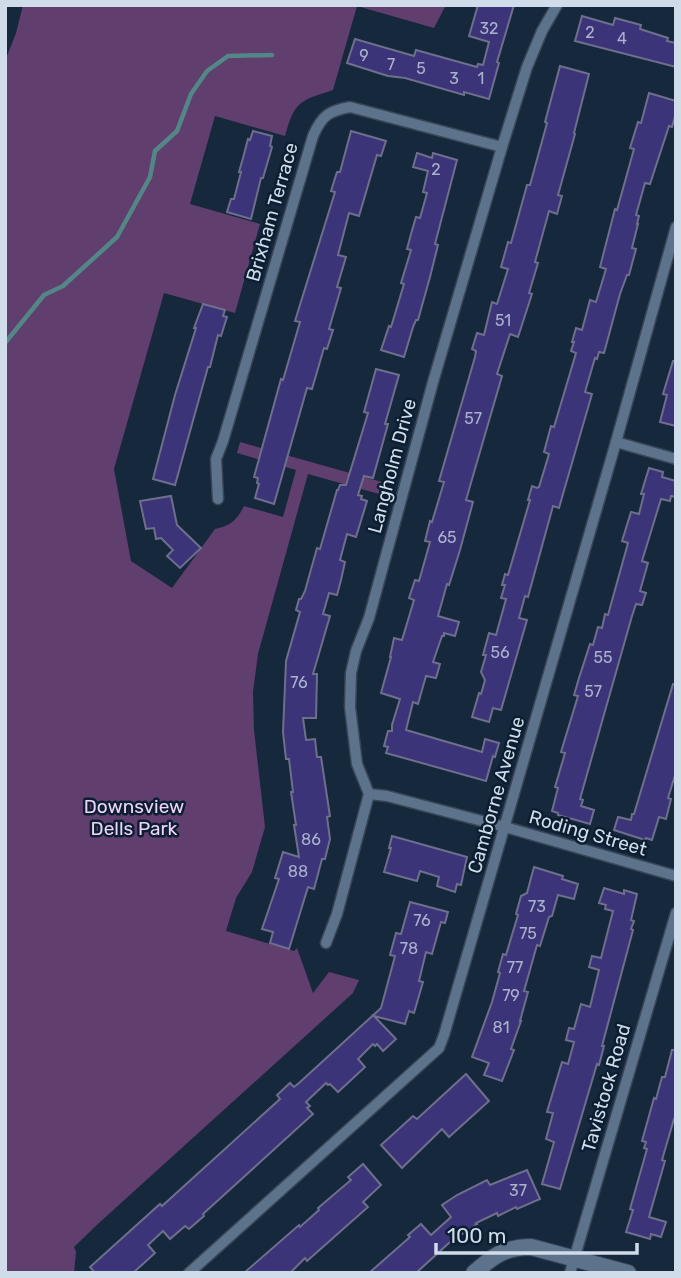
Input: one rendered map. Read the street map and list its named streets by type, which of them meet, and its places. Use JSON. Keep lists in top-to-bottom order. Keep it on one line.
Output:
{"streets":{"street":["Brixham Terrace","Langholm Drive","Camborne Avenue","Roding Street","Tavistock Road"]},"crossings":[["Brixham Terrace","Langholm Drive"],["Langholm Drive","Roding Street"],["Camborne Avenue","Roding Street"]],"parks":["Downsview Dells Park"],"house_numbers":["32","2","4","9","7","5","3","1","2","51","57","65","56","55","76","57","86","88","73","76","75","78","77","79","81","37"],"scale_bar":"100 m"}
